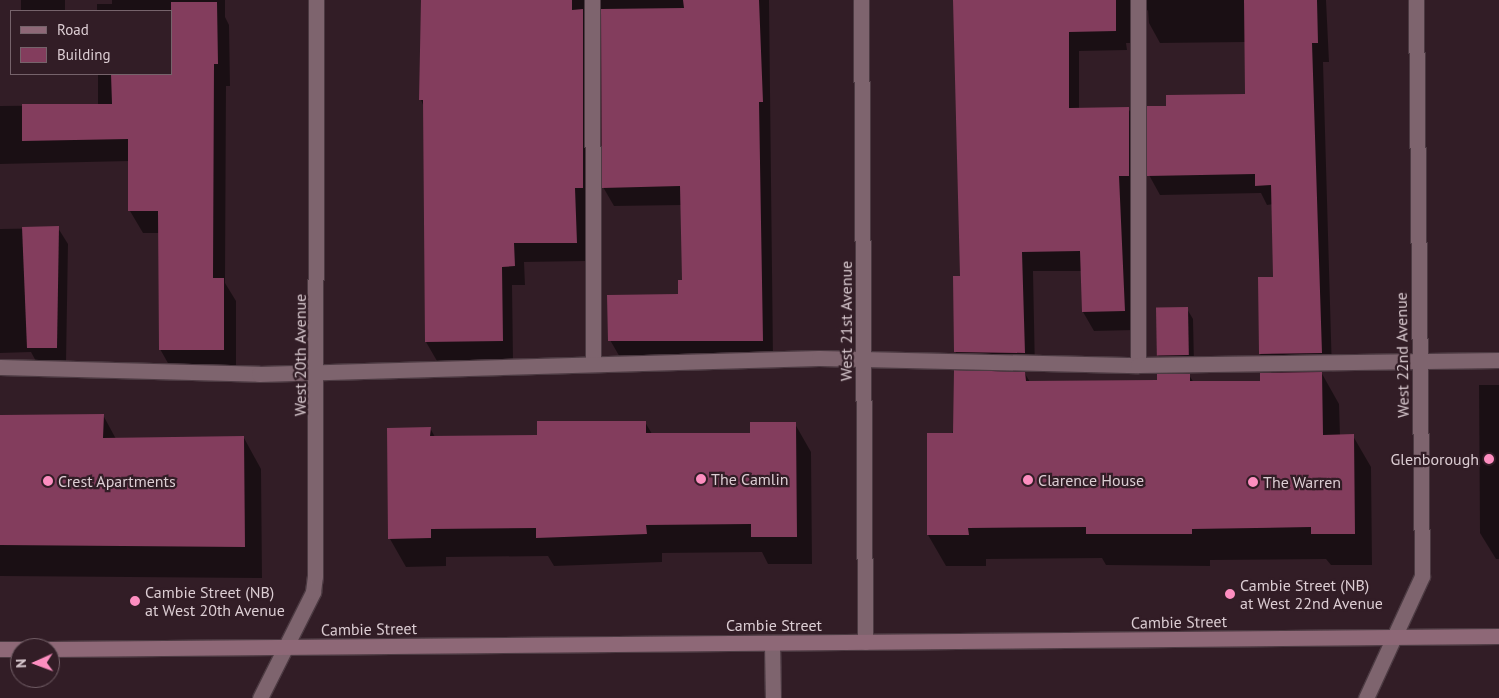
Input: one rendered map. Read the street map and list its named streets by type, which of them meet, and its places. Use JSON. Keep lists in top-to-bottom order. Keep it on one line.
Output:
{"streets":{"main road":["Cambie Street"],"street":["West 21st Avenue","West 20th Avenue","West 22nd Avenue"]},"crossings":[["West 21st Avenue","Cambie Street"],["West 20th Avenue","Cambie Street"],["West 22nd Avenue","Cambie Street"]],"places":["Glenborough","The Camlin","Clarence House","Crest Apartments","The Warren","Cambie Street (NB) at West 22nd Avenue","Cambie Street (NB) at West 20th Avenue"],"legend":["Road","Building"],"north":"left"}
